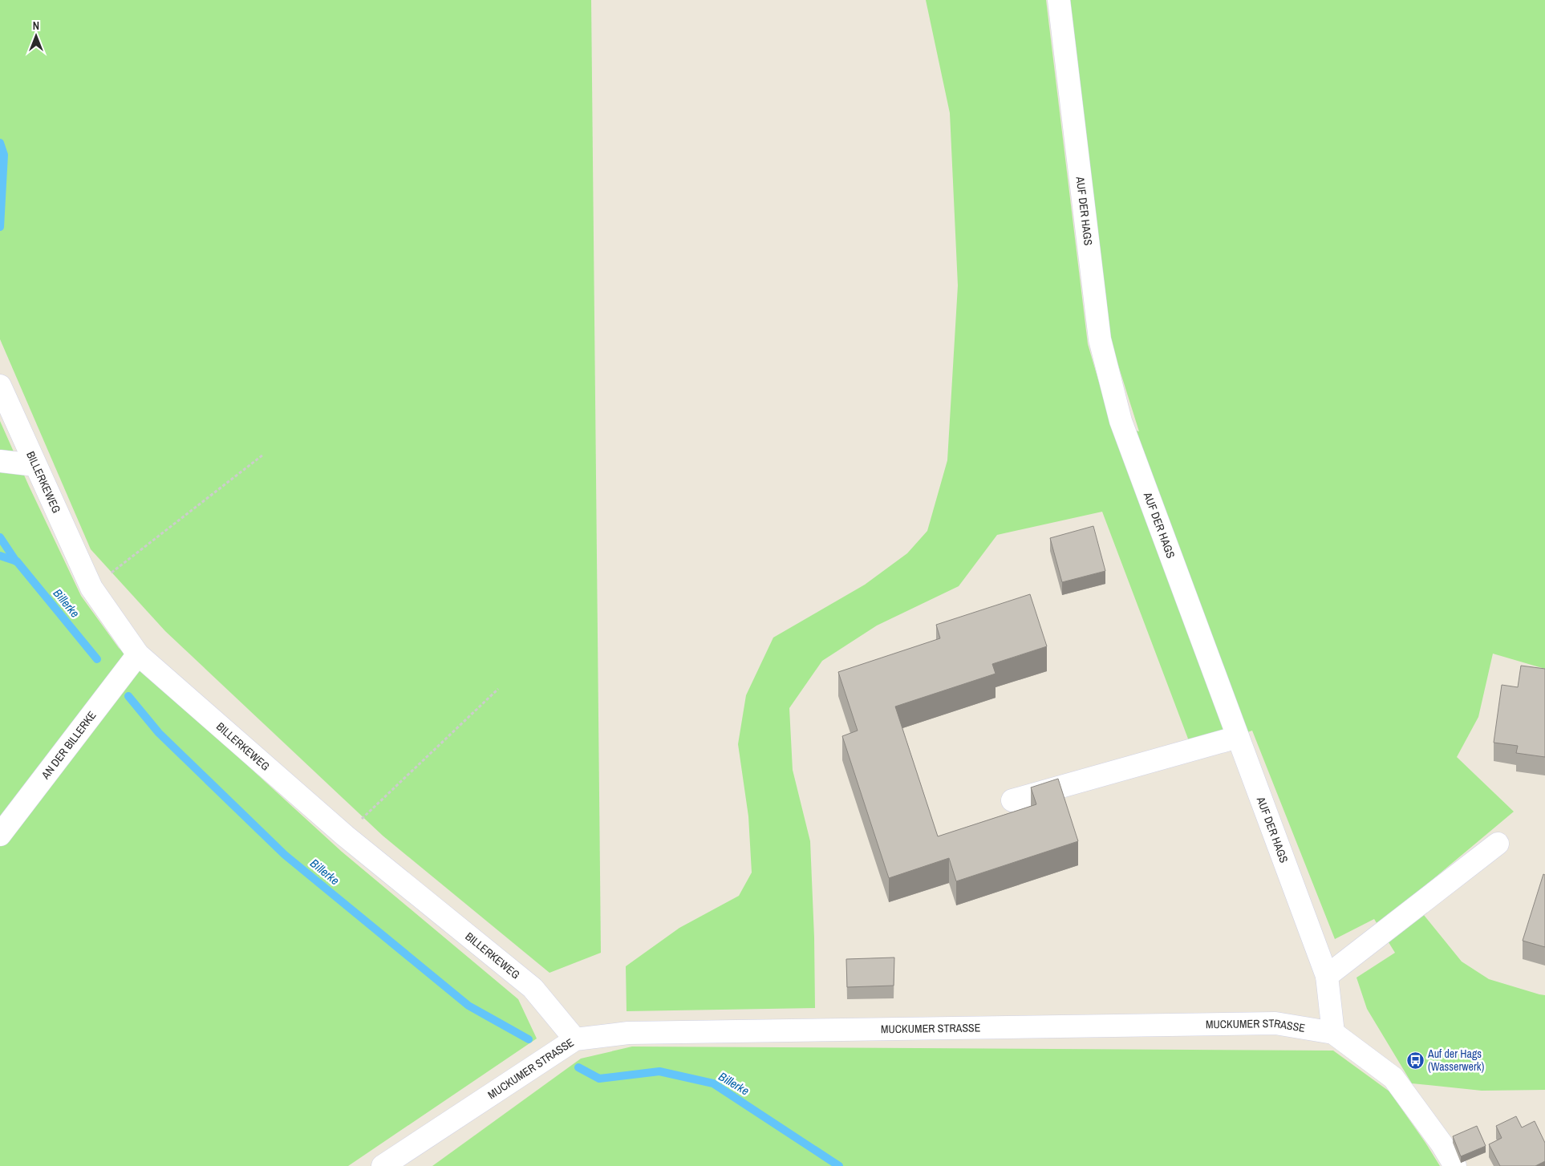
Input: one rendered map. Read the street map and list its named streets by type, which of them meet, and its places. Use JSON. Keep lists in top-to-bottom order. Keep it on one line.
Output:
{"streets":{"street":["AUF DER HAGS","BILLERKEWEG","AN DER BILLERKE","MUCKUMER STRASSE"]},"crossings":[["AUF DER HAGS","MUCKUMER STRASSE"],["BILLERKEWEG","AN DER BILLERKE"],["BILLERKEWEG","MUCKUMER STRASSE"]],"water":["Billerke"],"places":{"bus stop":["Auf der Hags (Wasserwerk)"]},"north":"top"}
